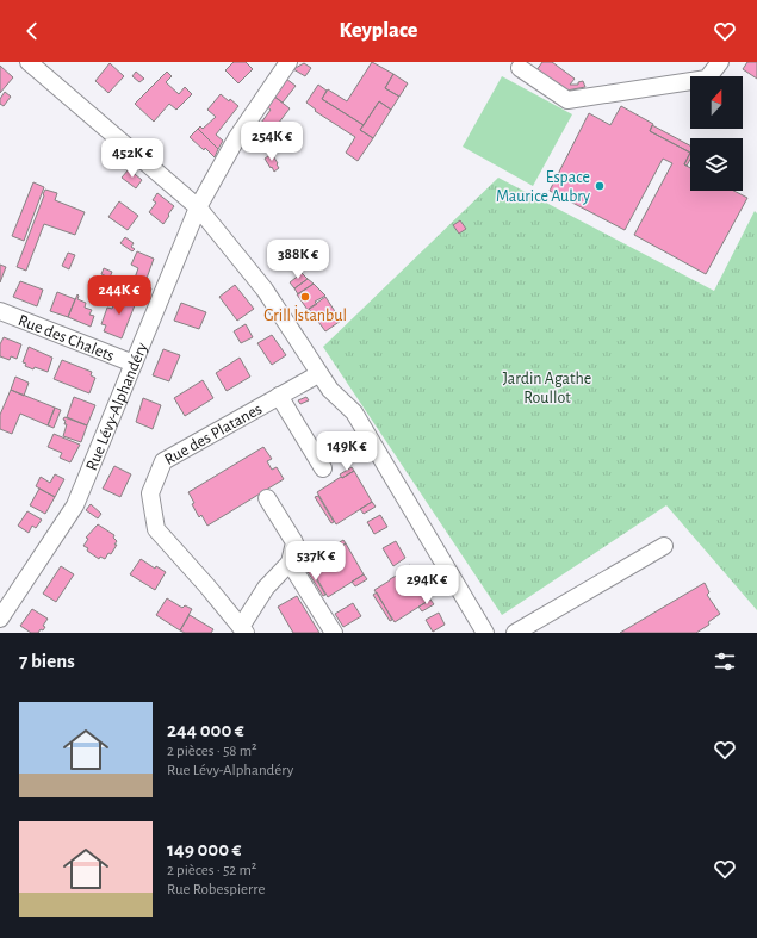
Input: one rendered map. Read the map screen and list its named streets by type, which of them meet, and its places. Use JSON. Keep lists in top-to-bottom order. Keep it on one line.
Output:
{"streets":{"street":["Rue des Chalets","Rue Lévy-Alphandéry","Rue des Platanes"]},"crossings":[["Rue des Chalets","Rue Lévy-Alphandéry"]],"parks":["Jardin Agathe Roullot"],"places":["Espace Maurice Aubry","Grill İstanbul"],"north":"top","page":{"header":"Keyplace","price":["254K €","452K €","388K €","244K €","149K €","537K €","294K €"],"heading":"7 biens","list":[{"name":"244 000 €","note":"2 pièces · 58 m² · Rue Lévy-Alphandéry"},{"name":"149 000 €","note":"2 pièces · 52 m² · Rue Robespierre"}]}}
